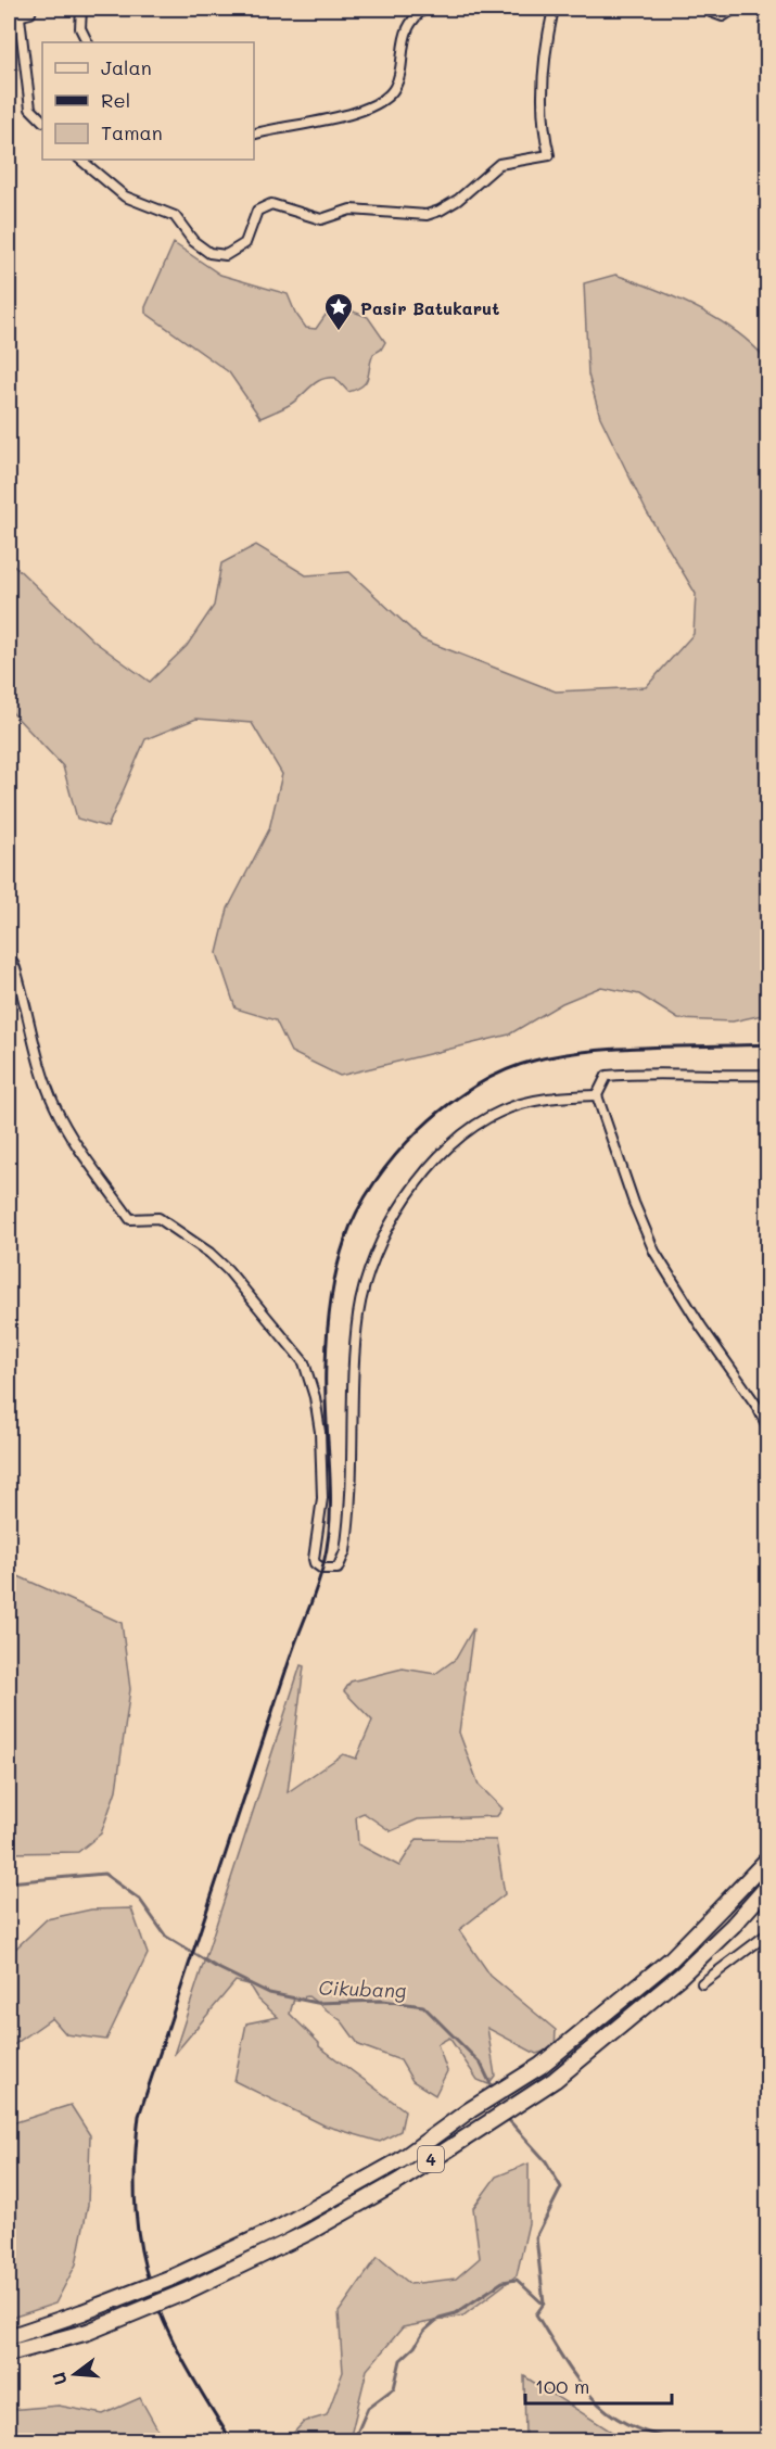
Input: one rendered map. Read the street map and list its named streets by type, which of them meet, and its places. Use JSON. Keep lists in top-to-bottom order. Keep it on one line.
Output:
{"streets":{"highway":["4"]},"water":["Cikubang"],"places":{"place":["Pasir Batukarut"]},"legend":["Jalan","Rel","Taman"],"scale_bar":"100 m","north":"left"}
